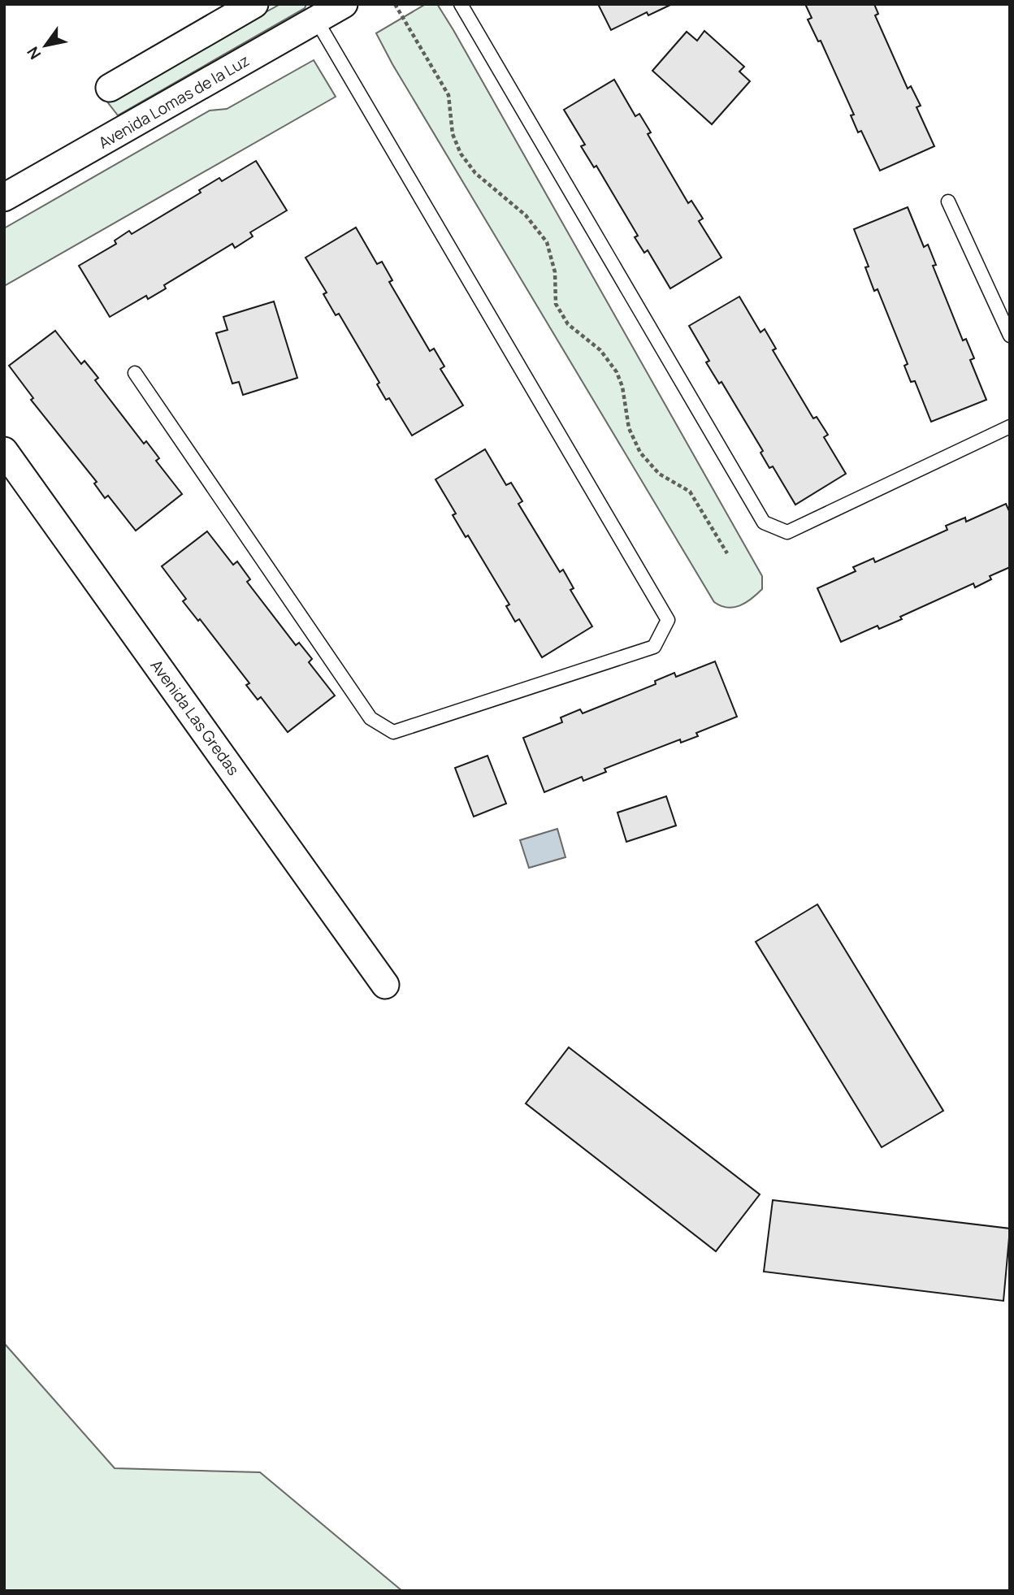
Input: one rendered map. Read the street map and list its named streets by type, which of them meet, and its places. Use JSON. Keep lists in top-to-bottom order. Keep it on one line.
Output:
{"streets":{"street":["Avenida Lomas de la Luz","Avenida Las Gredas"]},"north":"bottom left"}
